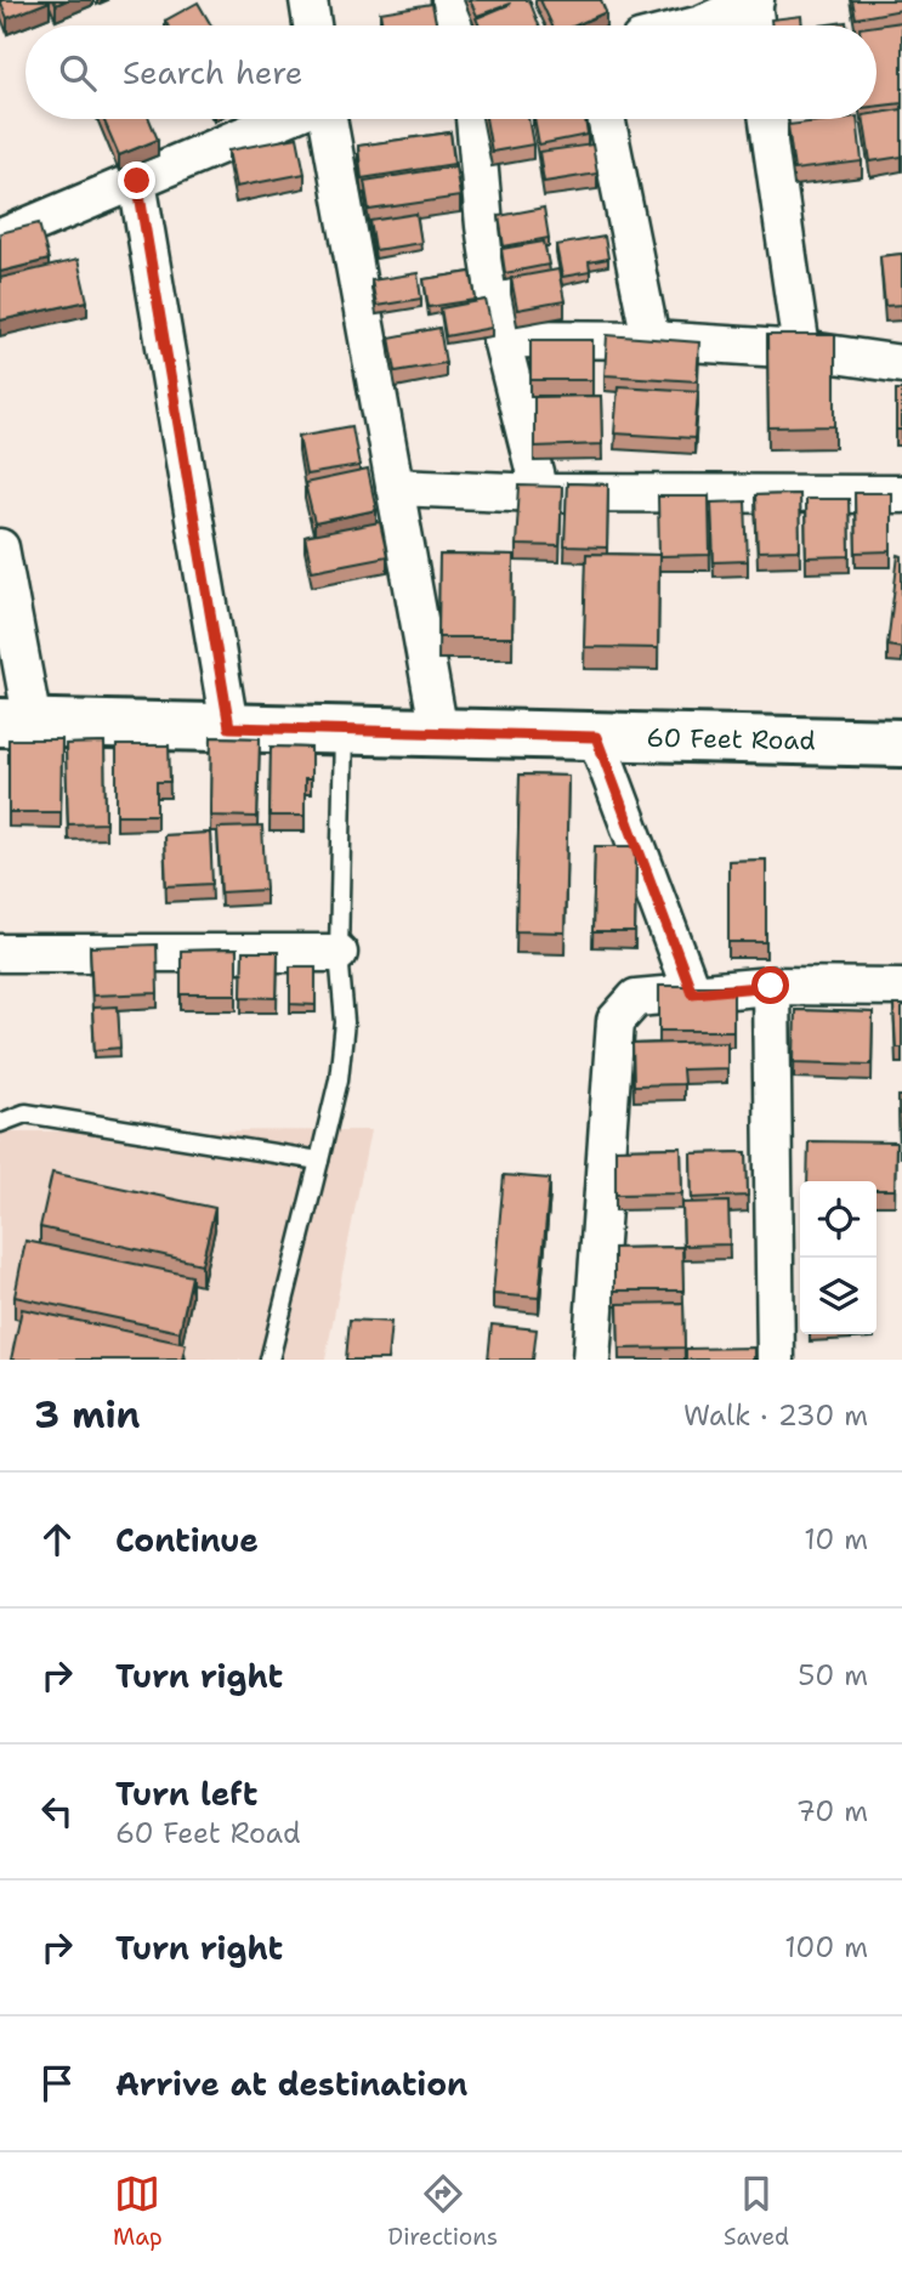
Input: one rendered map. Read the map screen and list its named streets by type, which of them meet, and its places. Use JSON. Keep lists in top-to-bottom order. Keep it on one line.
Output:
{"streets":{"street":["60 Feet Road"]},"page":{"search":"Search here","heading":["3 min","Walk · 230 m"],"list":[["Continue","10 m"],["Turn right","50 m"],["Turn left","60 Feet Road","70 m"],["Turn right","100 m"],"Arrive at destination"],"nav":["Map","Directions","Saved"]}}
